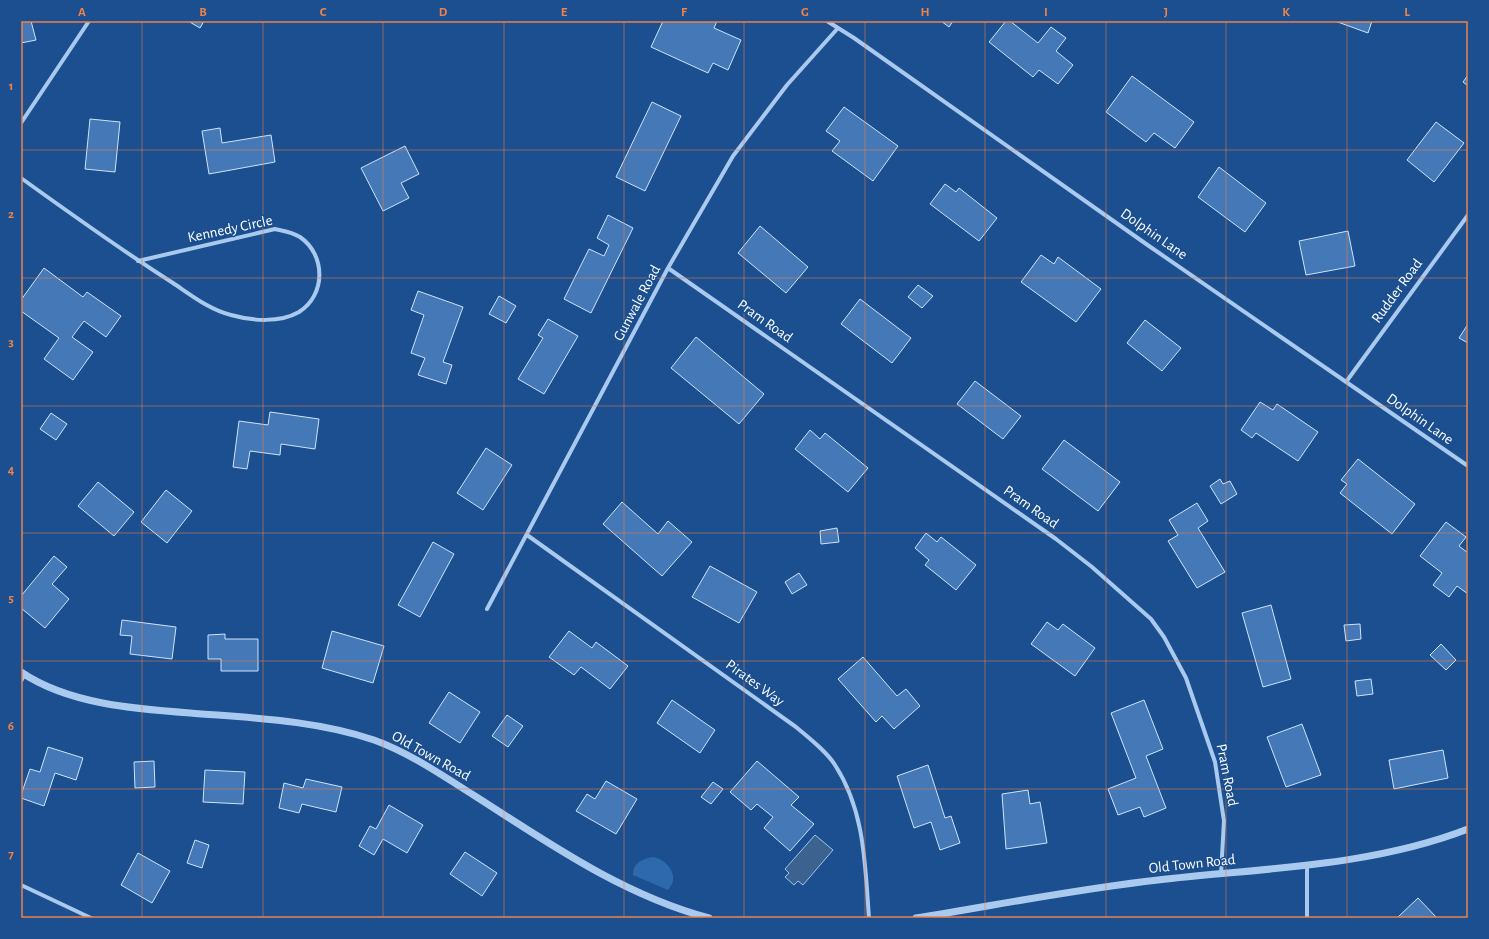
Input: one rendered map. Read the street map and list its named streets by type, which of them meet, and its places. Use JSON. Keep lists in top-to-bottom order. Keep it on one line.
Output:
{"streets":{"street":["Kennedy Circle","Dolphin Lane","Rudder Road","Gunwale Road","Pram Road","Pirates Way","Old Town Road"]},"crossings":[["Dolphin Lane","Rudder Road"],["Dolphin Lane","Gunwale Road"],["Gunwale Road","Pram Road"],["Gunwale Road","Pirates Way"],["Pram Road","Old Town Road"]],"grid":{"columns":["A","B","C","D","E","F","G","H","I","J","K","L"],"rows":["1","2","3","4","5","6","7"]}}
